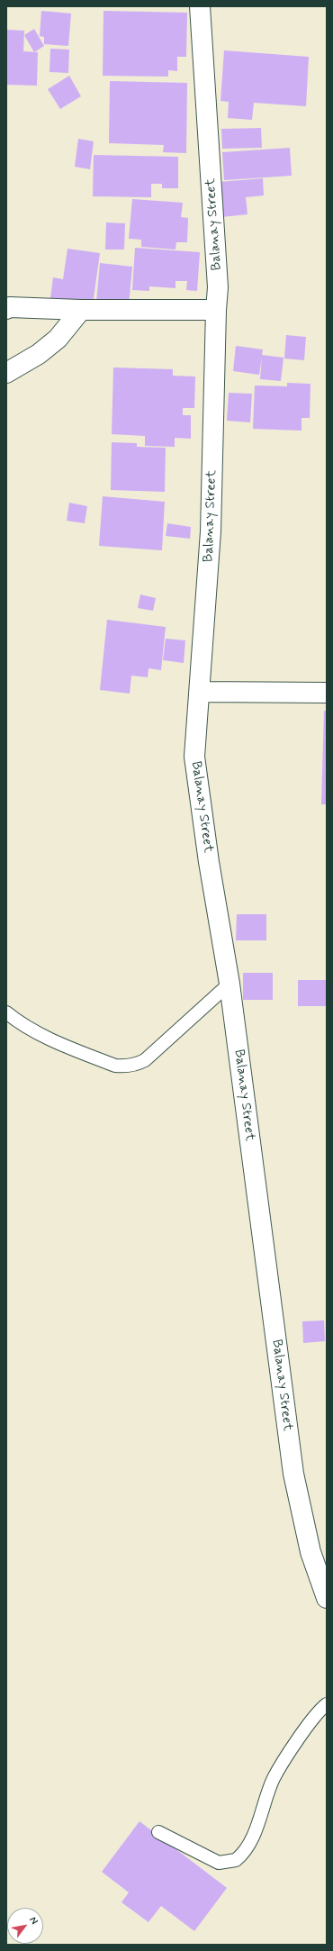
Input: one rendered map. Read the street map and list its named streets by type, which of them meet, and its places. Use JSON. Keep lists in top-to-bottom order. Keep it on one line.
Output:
{"streets":{"street":["Balanay Street"]},"north":"top right"}
